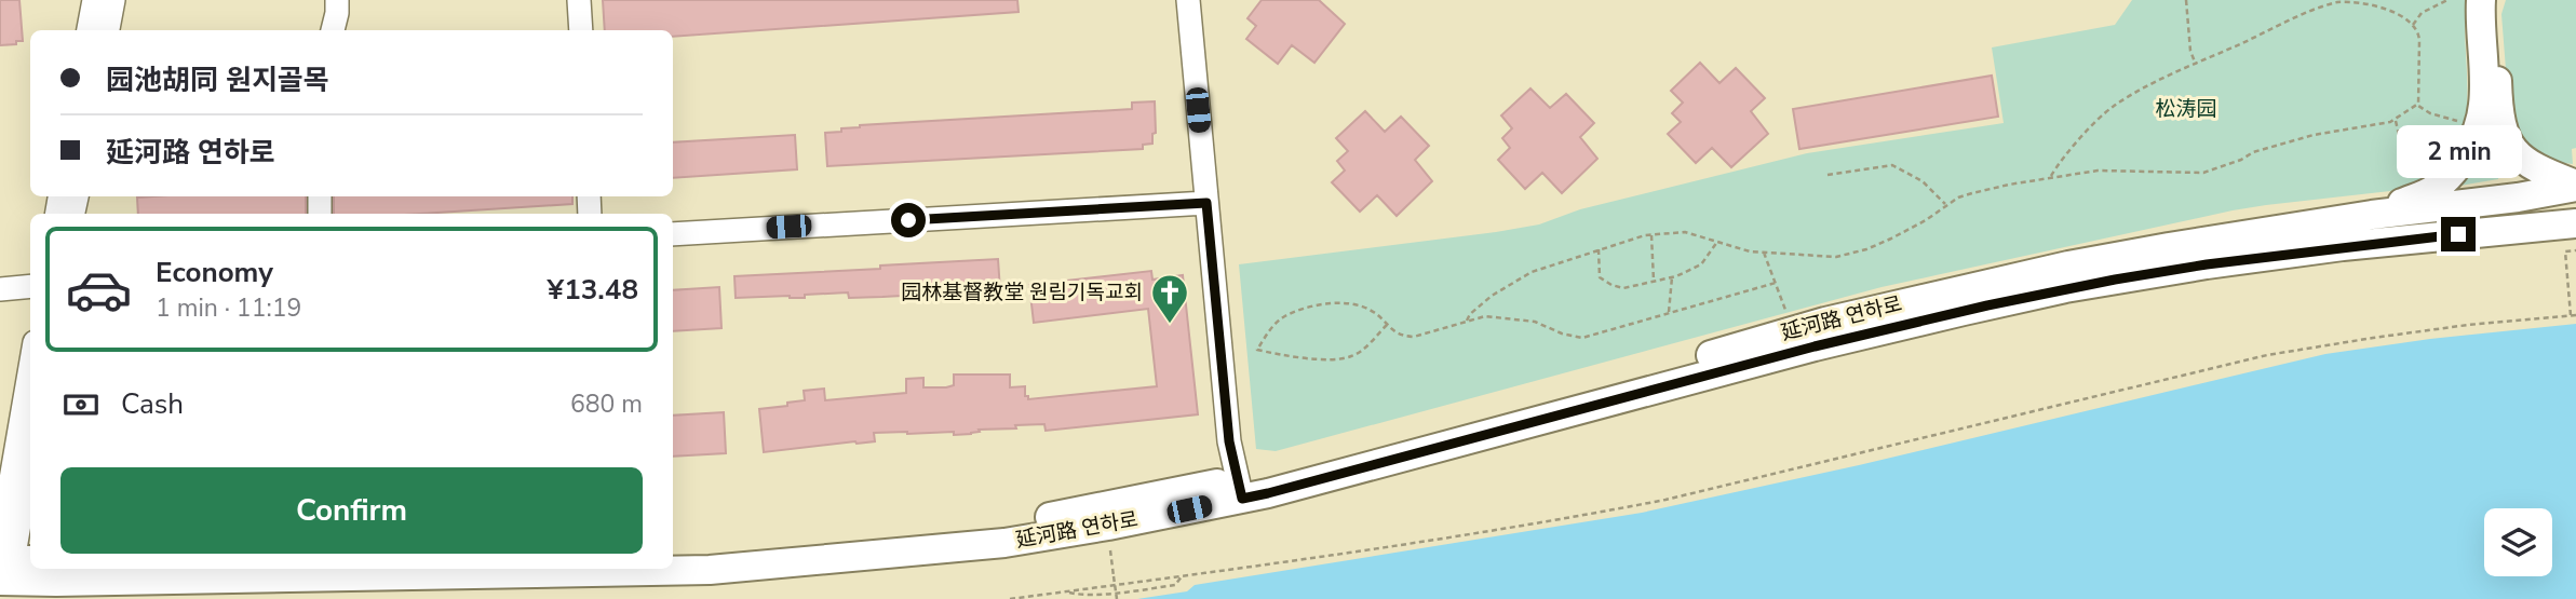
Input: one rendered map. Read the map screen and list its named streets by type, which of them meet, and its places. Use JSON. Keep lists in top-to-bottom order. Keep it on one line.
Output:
{"streets":{"main road":["延河路 연하로"]},"parks":["松涛园"],"places":{"church":["园林基督教堂 원림기독교회"]},"page":{"banner":["园池胡同 원지골목","延河路 연하로"],"bubble":"2 min","list":[{"name":"Economy","note":"1 min · 11:19","value":"¥13.48"}],"pay":["Cash","680 m"],"buttons":"Confirm"}}
